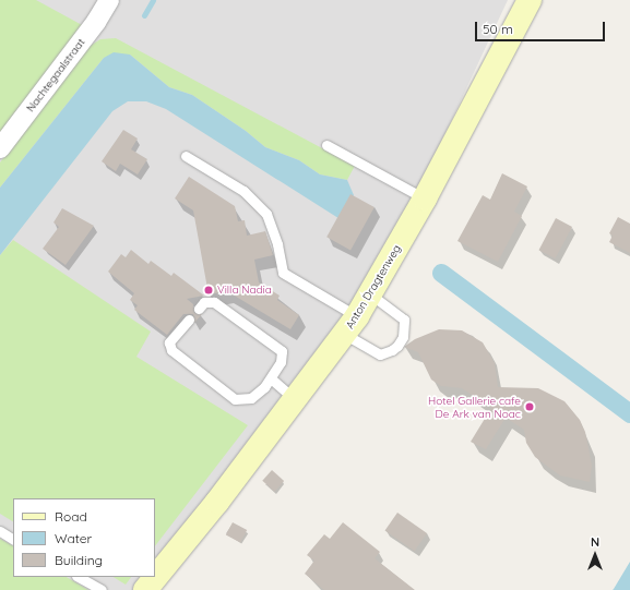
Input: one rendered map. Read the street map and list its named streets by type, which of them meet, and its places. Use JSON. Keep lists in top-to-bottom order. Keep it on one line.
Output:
{"streets":{"main road":["Anton Dragtenweg"],"street":["Nachtegaalstraat"]},"places":["Villa Nadia","Hotel Gallerie cafe De Ark van Noac"],"legend":["Road","Water","Building"],"scale_bar":"50 m","north":"top"}
